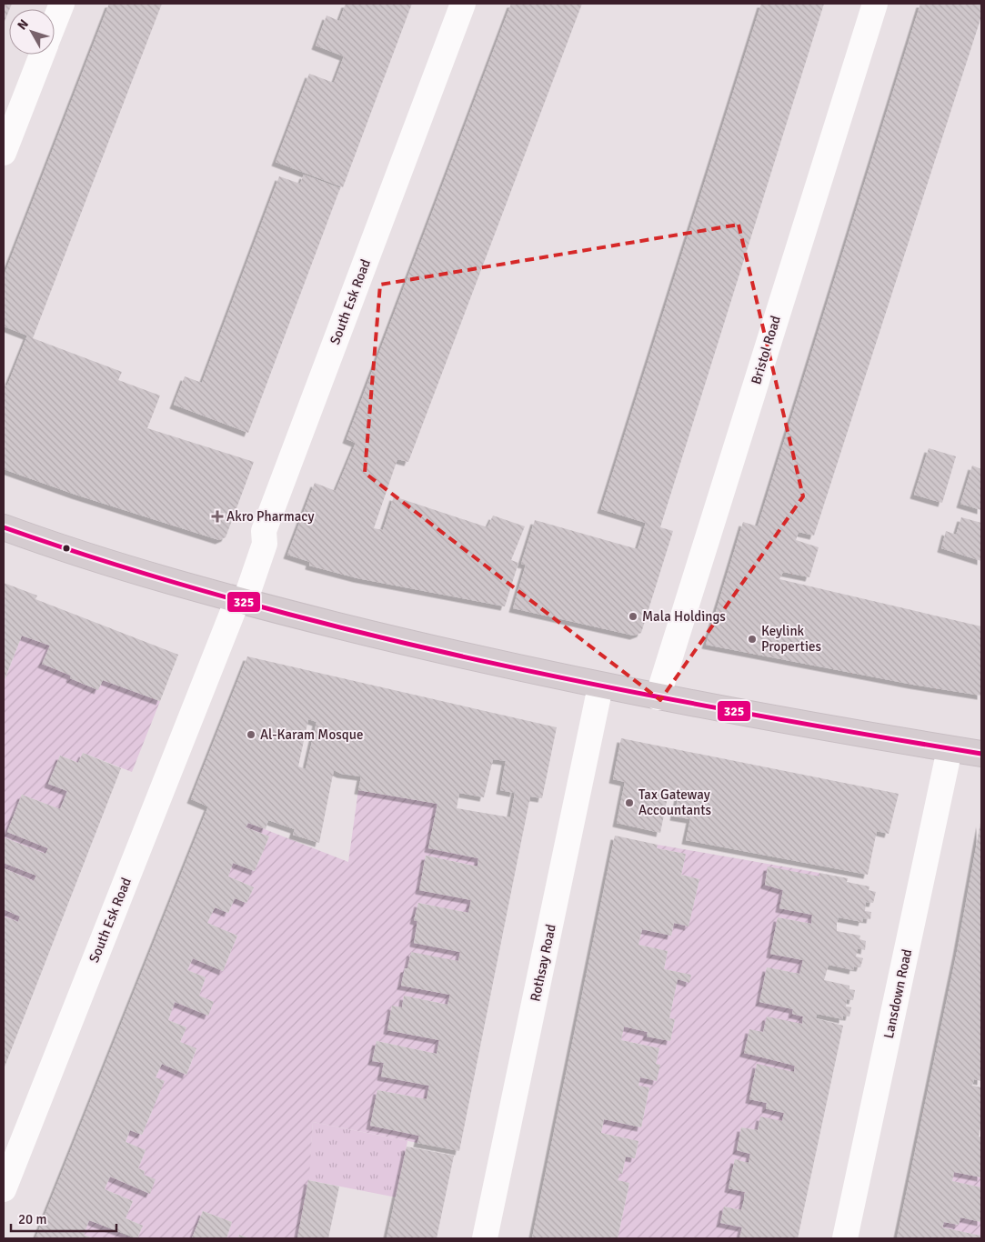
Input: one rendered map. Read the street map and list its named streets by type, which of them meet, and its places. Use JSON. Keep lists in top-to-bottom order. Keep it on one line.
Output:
{"streets":{"street":["South Esk Road","Bristol Road","Rothsay Road","Lansdown Road"]},"places":{"health":["Akro Pharmacy"],"other":["Mala Holdings","Keylink Properties","Al-Karam Mosque","Tax Gateway Accountants"]},"lines":["transit line 325"],"scale_bar":"20 m","north":"top left"}
